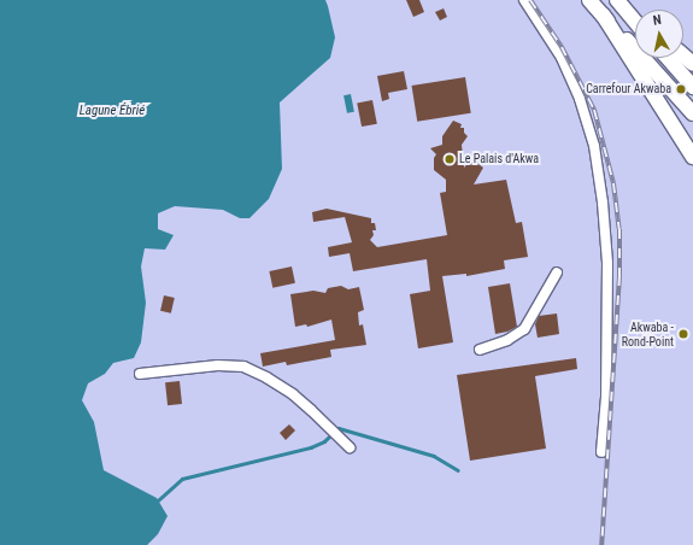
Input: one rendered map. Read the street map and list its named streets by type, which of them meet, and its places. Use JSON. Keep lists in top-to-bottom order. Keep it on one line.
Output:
{"water":["Lagune Ébrié"],"places":["Carrefour Akwaba","Le Palais d'Akwa","Akwaba - Rond-Point"],"north":"top"}
